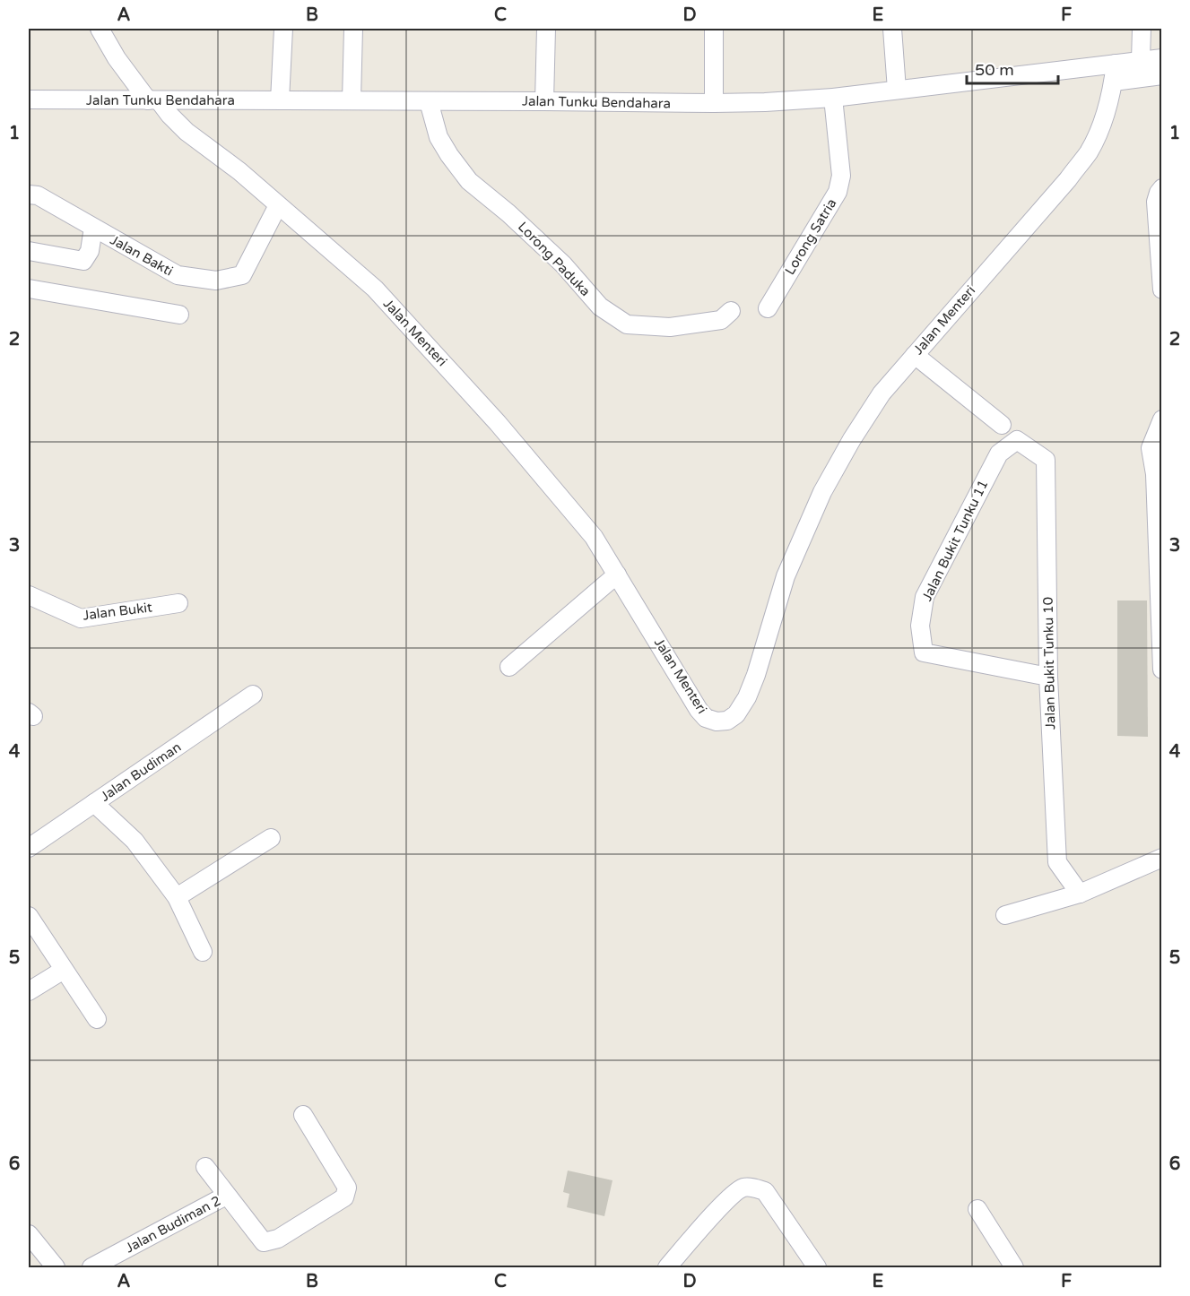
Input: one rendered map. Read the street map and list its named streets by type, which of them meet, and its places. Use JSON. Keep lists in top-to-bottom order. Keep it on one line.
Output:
{"streets":{"street":["Jalan Tunku Bendahara","Lorong Satria","Jalan Bakti","Lorong Paduka","Jalan Menteri","Jalan Bukit Tunku 11","Jalan Bukit","Jalan Bukit Tunku 10","Jalan Budiman","Jalan Budiman 2"]},"crossings":[["Jalan Tunku Bendahara","Lorong Satria"],["Jalan Tunku Bendahara","Lorong Paduka"],["Jalan Tunku Bendahara","Jalan Menteri"],["Jalan Bakti","Jalan Menteri"],["Jalan Bukit Tunku 11","Jalan Bukit Tunku 10"]],"scale_bar":"50 m","grid":{"columns":["A","B","C","D","E","F"],"rows":["1","2","3","4","5","6"]}}
